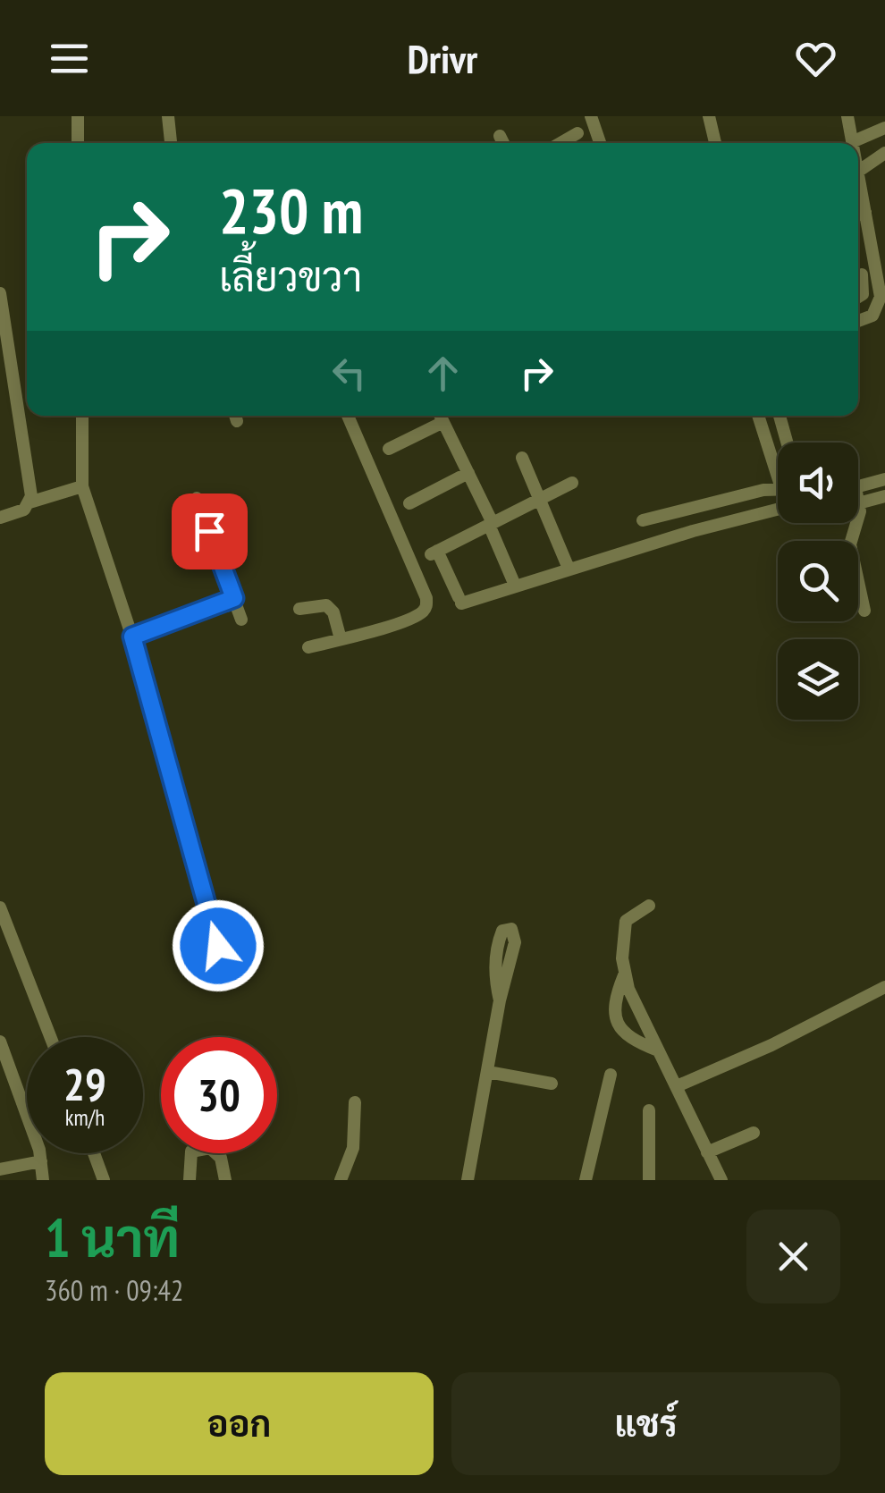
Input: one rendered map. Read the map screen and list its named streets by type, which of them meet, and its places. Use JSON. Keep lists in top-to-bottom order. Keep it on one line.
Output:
{"page":{"header":"Drivr","turn":["230 m","เลี้ยวขวา"],"speed":"29 km/h","limit":"30","heading":["1 นาที","360 m · 09:42"],"buttons":["ออก","แชร์"]}}
